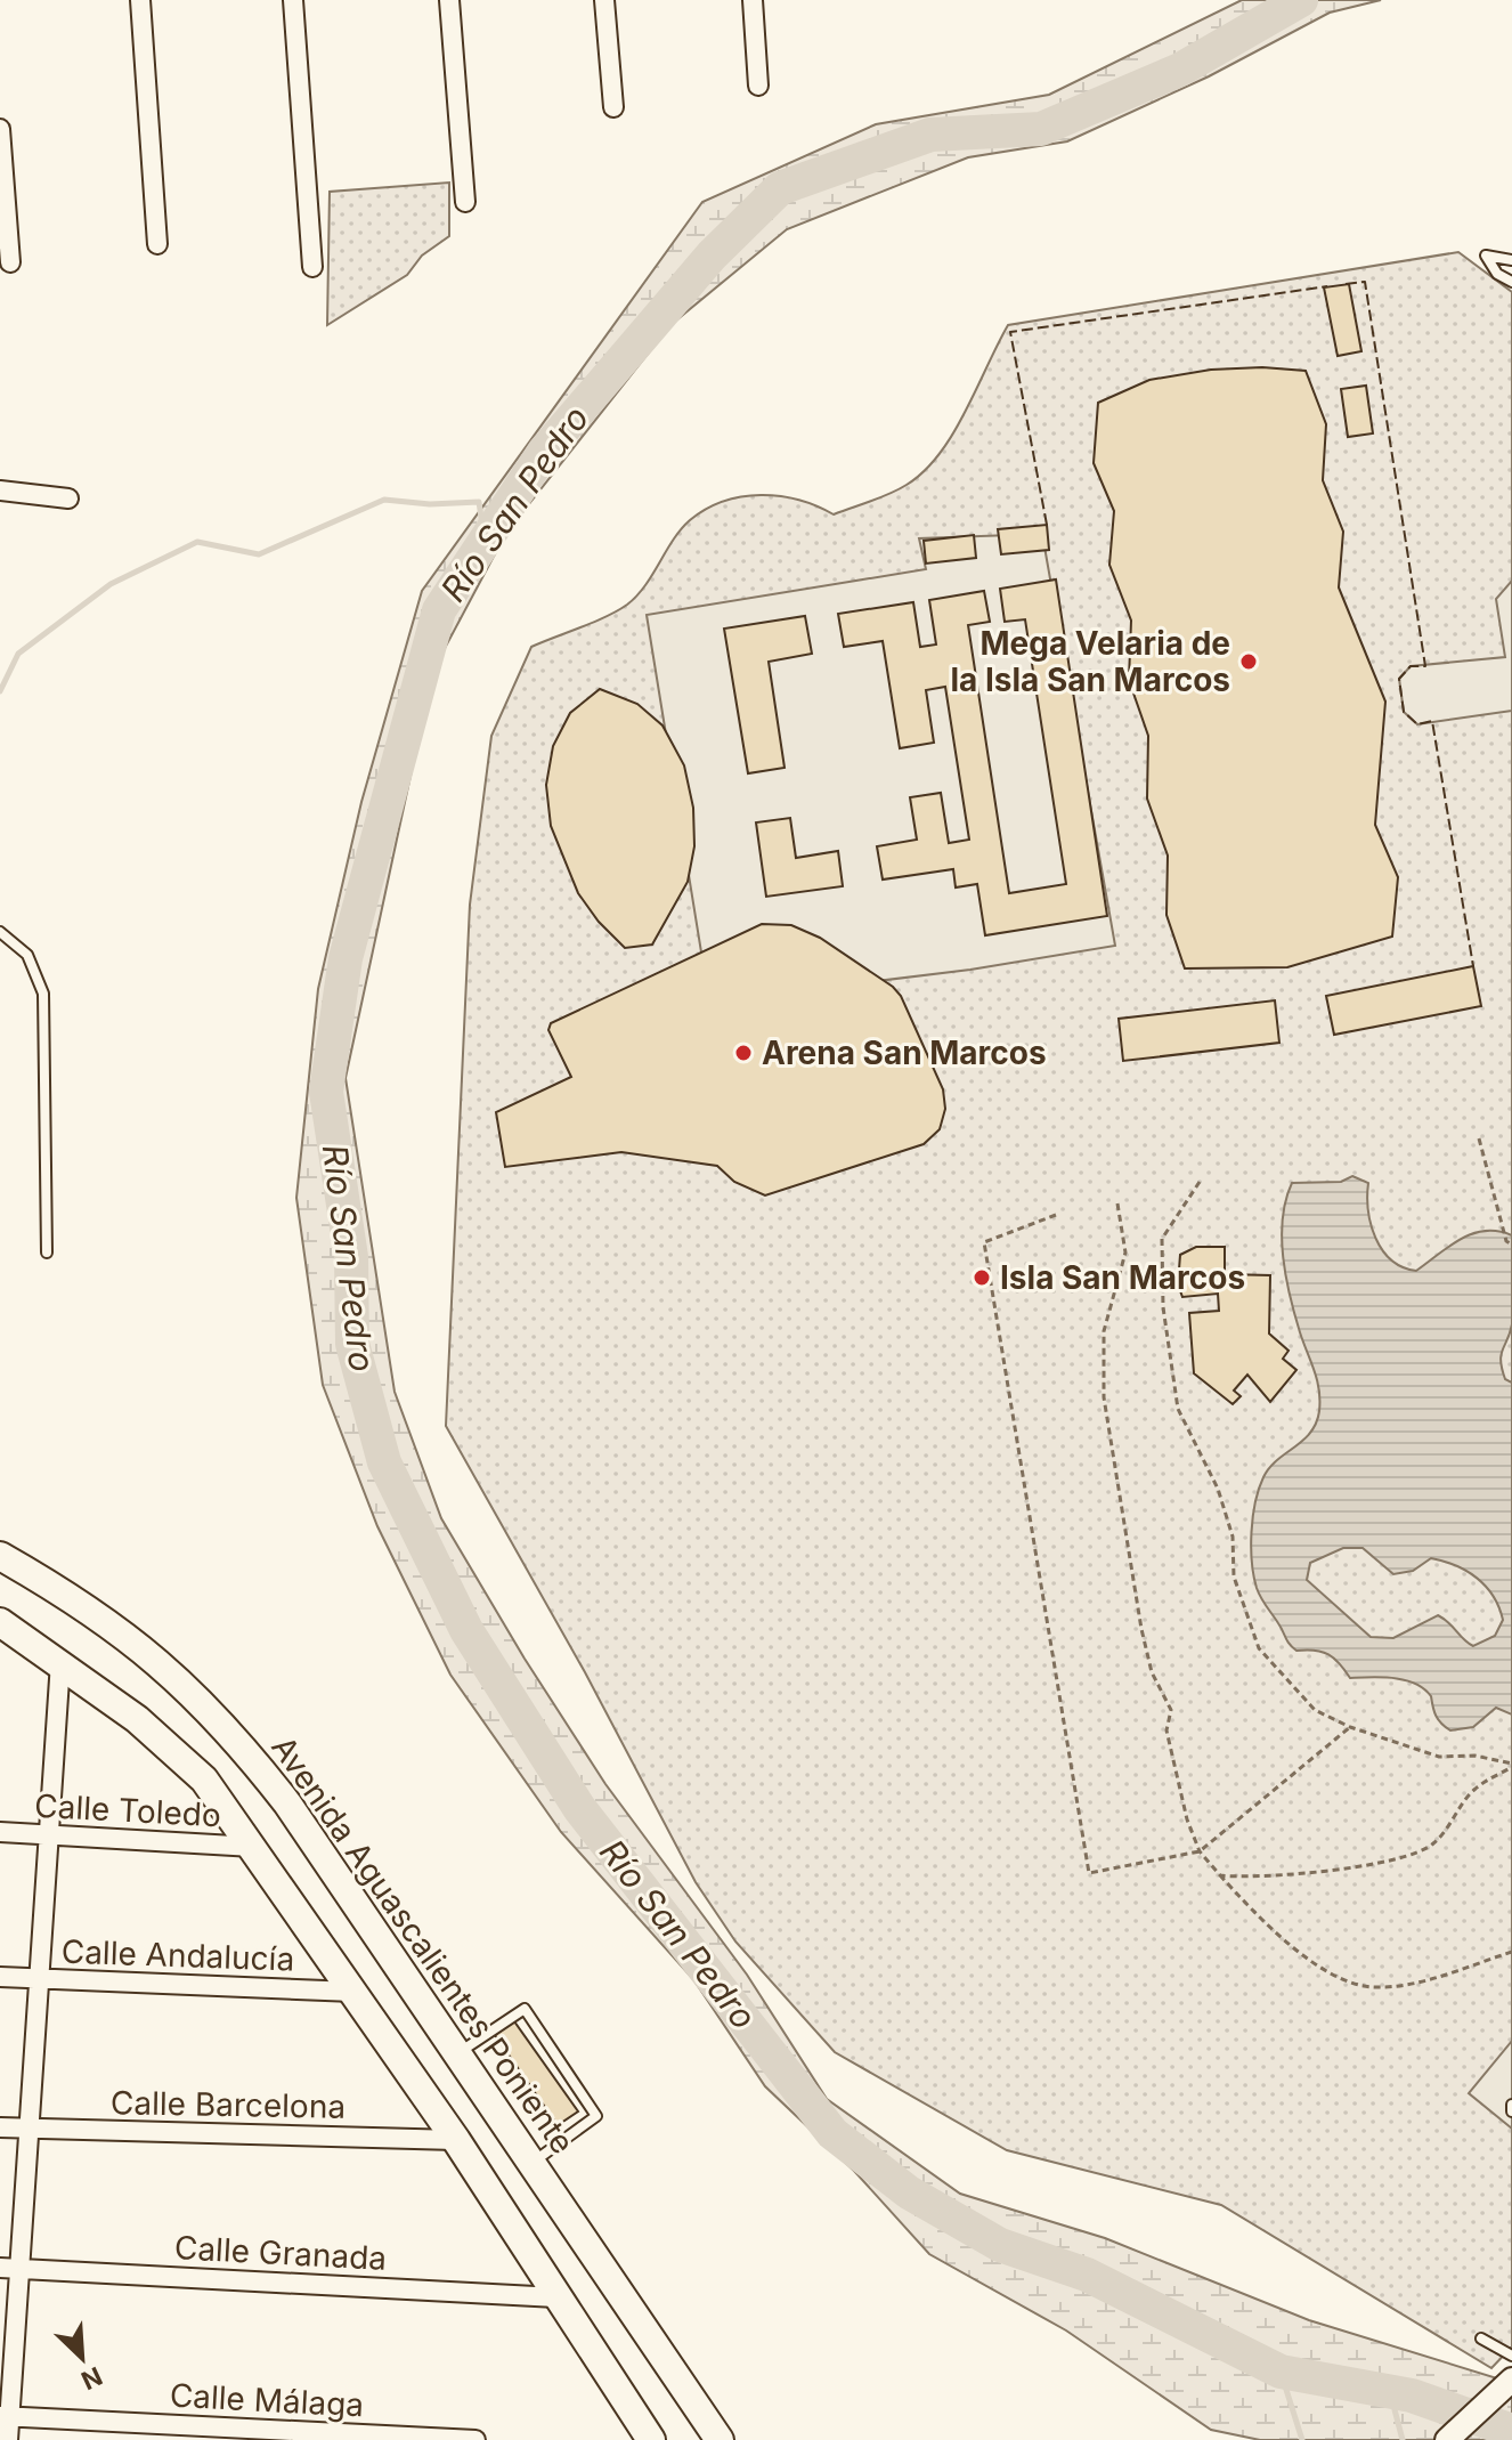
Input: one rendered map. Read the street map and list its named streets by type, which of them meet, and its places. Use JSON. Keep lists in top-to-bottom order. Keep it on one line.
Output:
{"streets":{"main road":["Avenida Aguascalientes Poniente"],"street":["Calle Toledo","Calle Andalucía","Calle Barcelona","Calle Granada","Calle Málaga"]},"water":["Río San Pedro"],"places":["Mega Velaria de la Isla San Marcos","Arena San Marcos","Isla San Marcos"],"north":"bottom right"}
